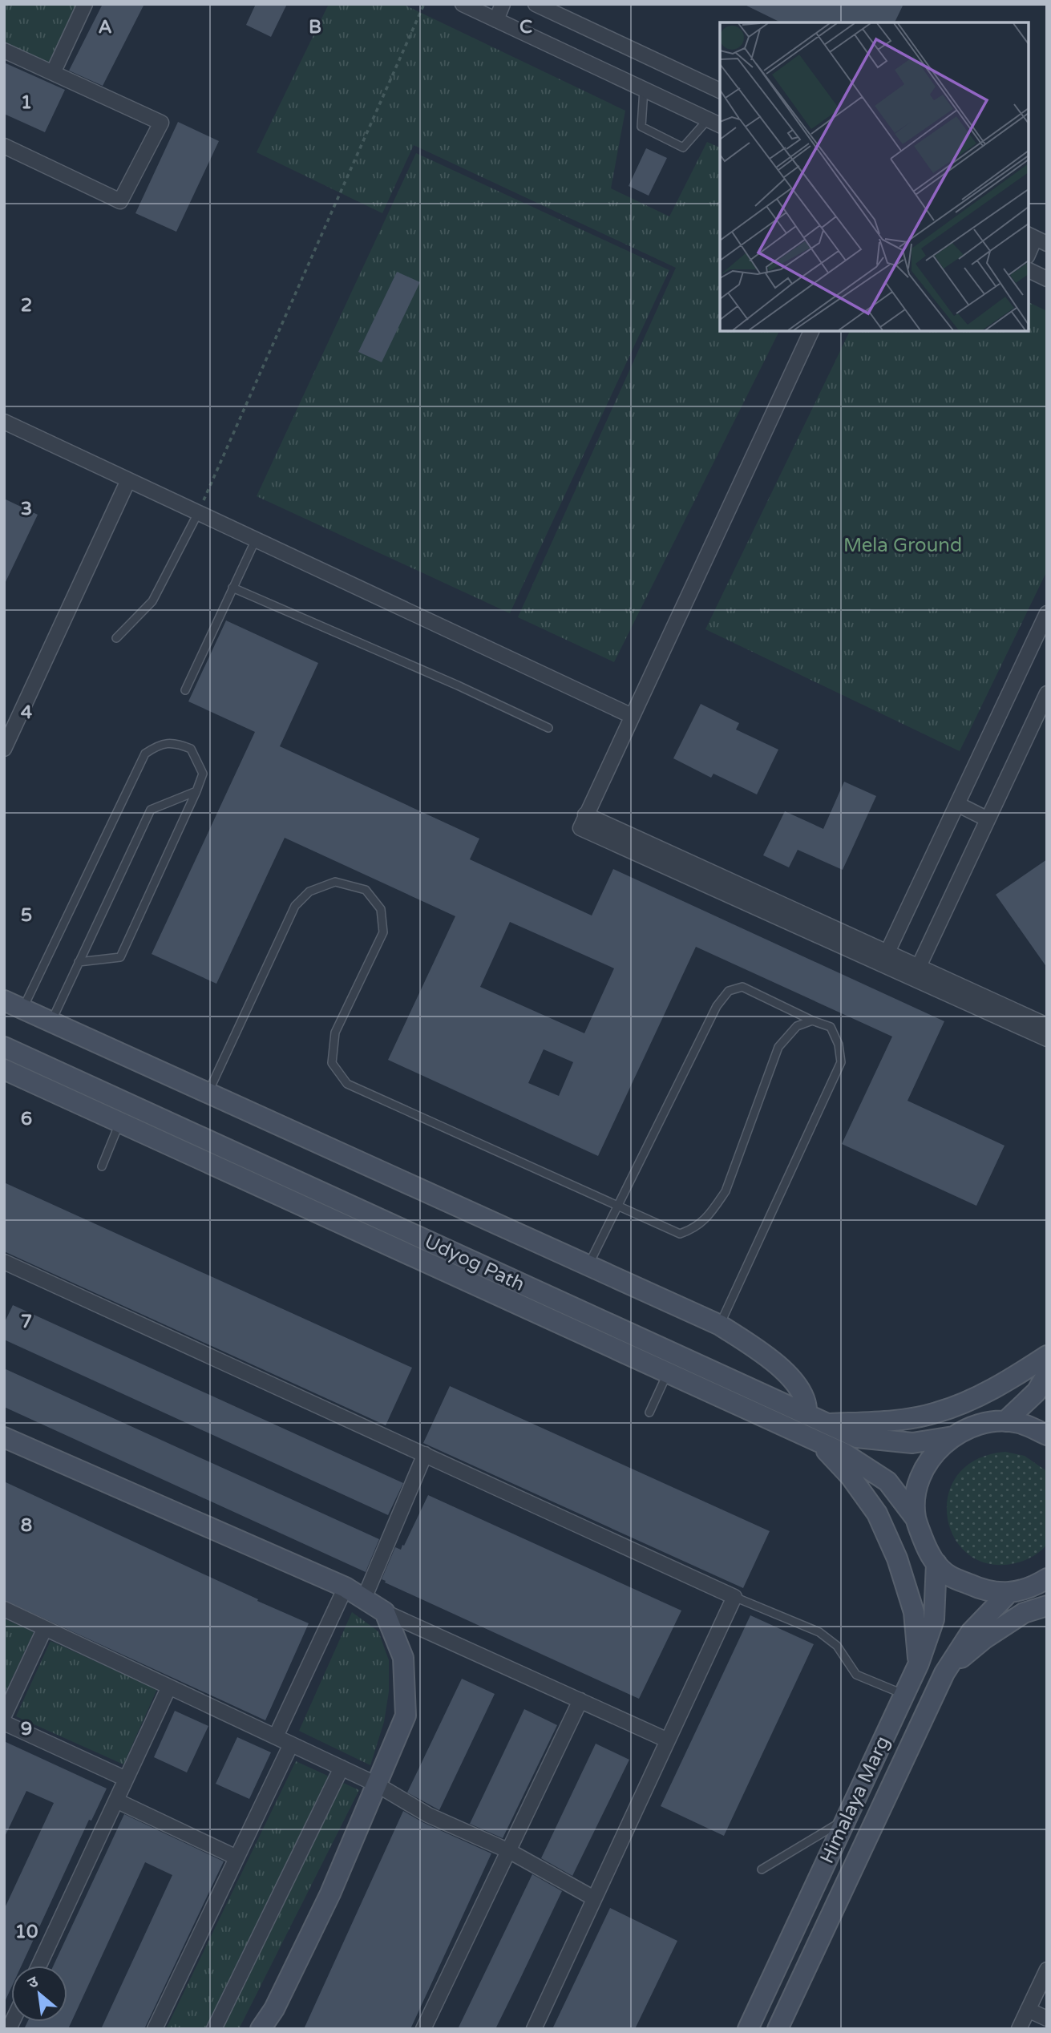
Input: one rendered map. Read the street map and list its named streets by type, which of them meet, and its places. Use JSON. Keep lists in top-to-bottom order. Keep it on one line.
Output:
{"streets":{"main road":["Udyog Path","Himalaya Marg"]},"parks":["Mela Ground"],"north":"top left","grid":{"columns":["A","B","C"],"rows":["1","2","3","4","5","6","7","8","9","10"]}}
